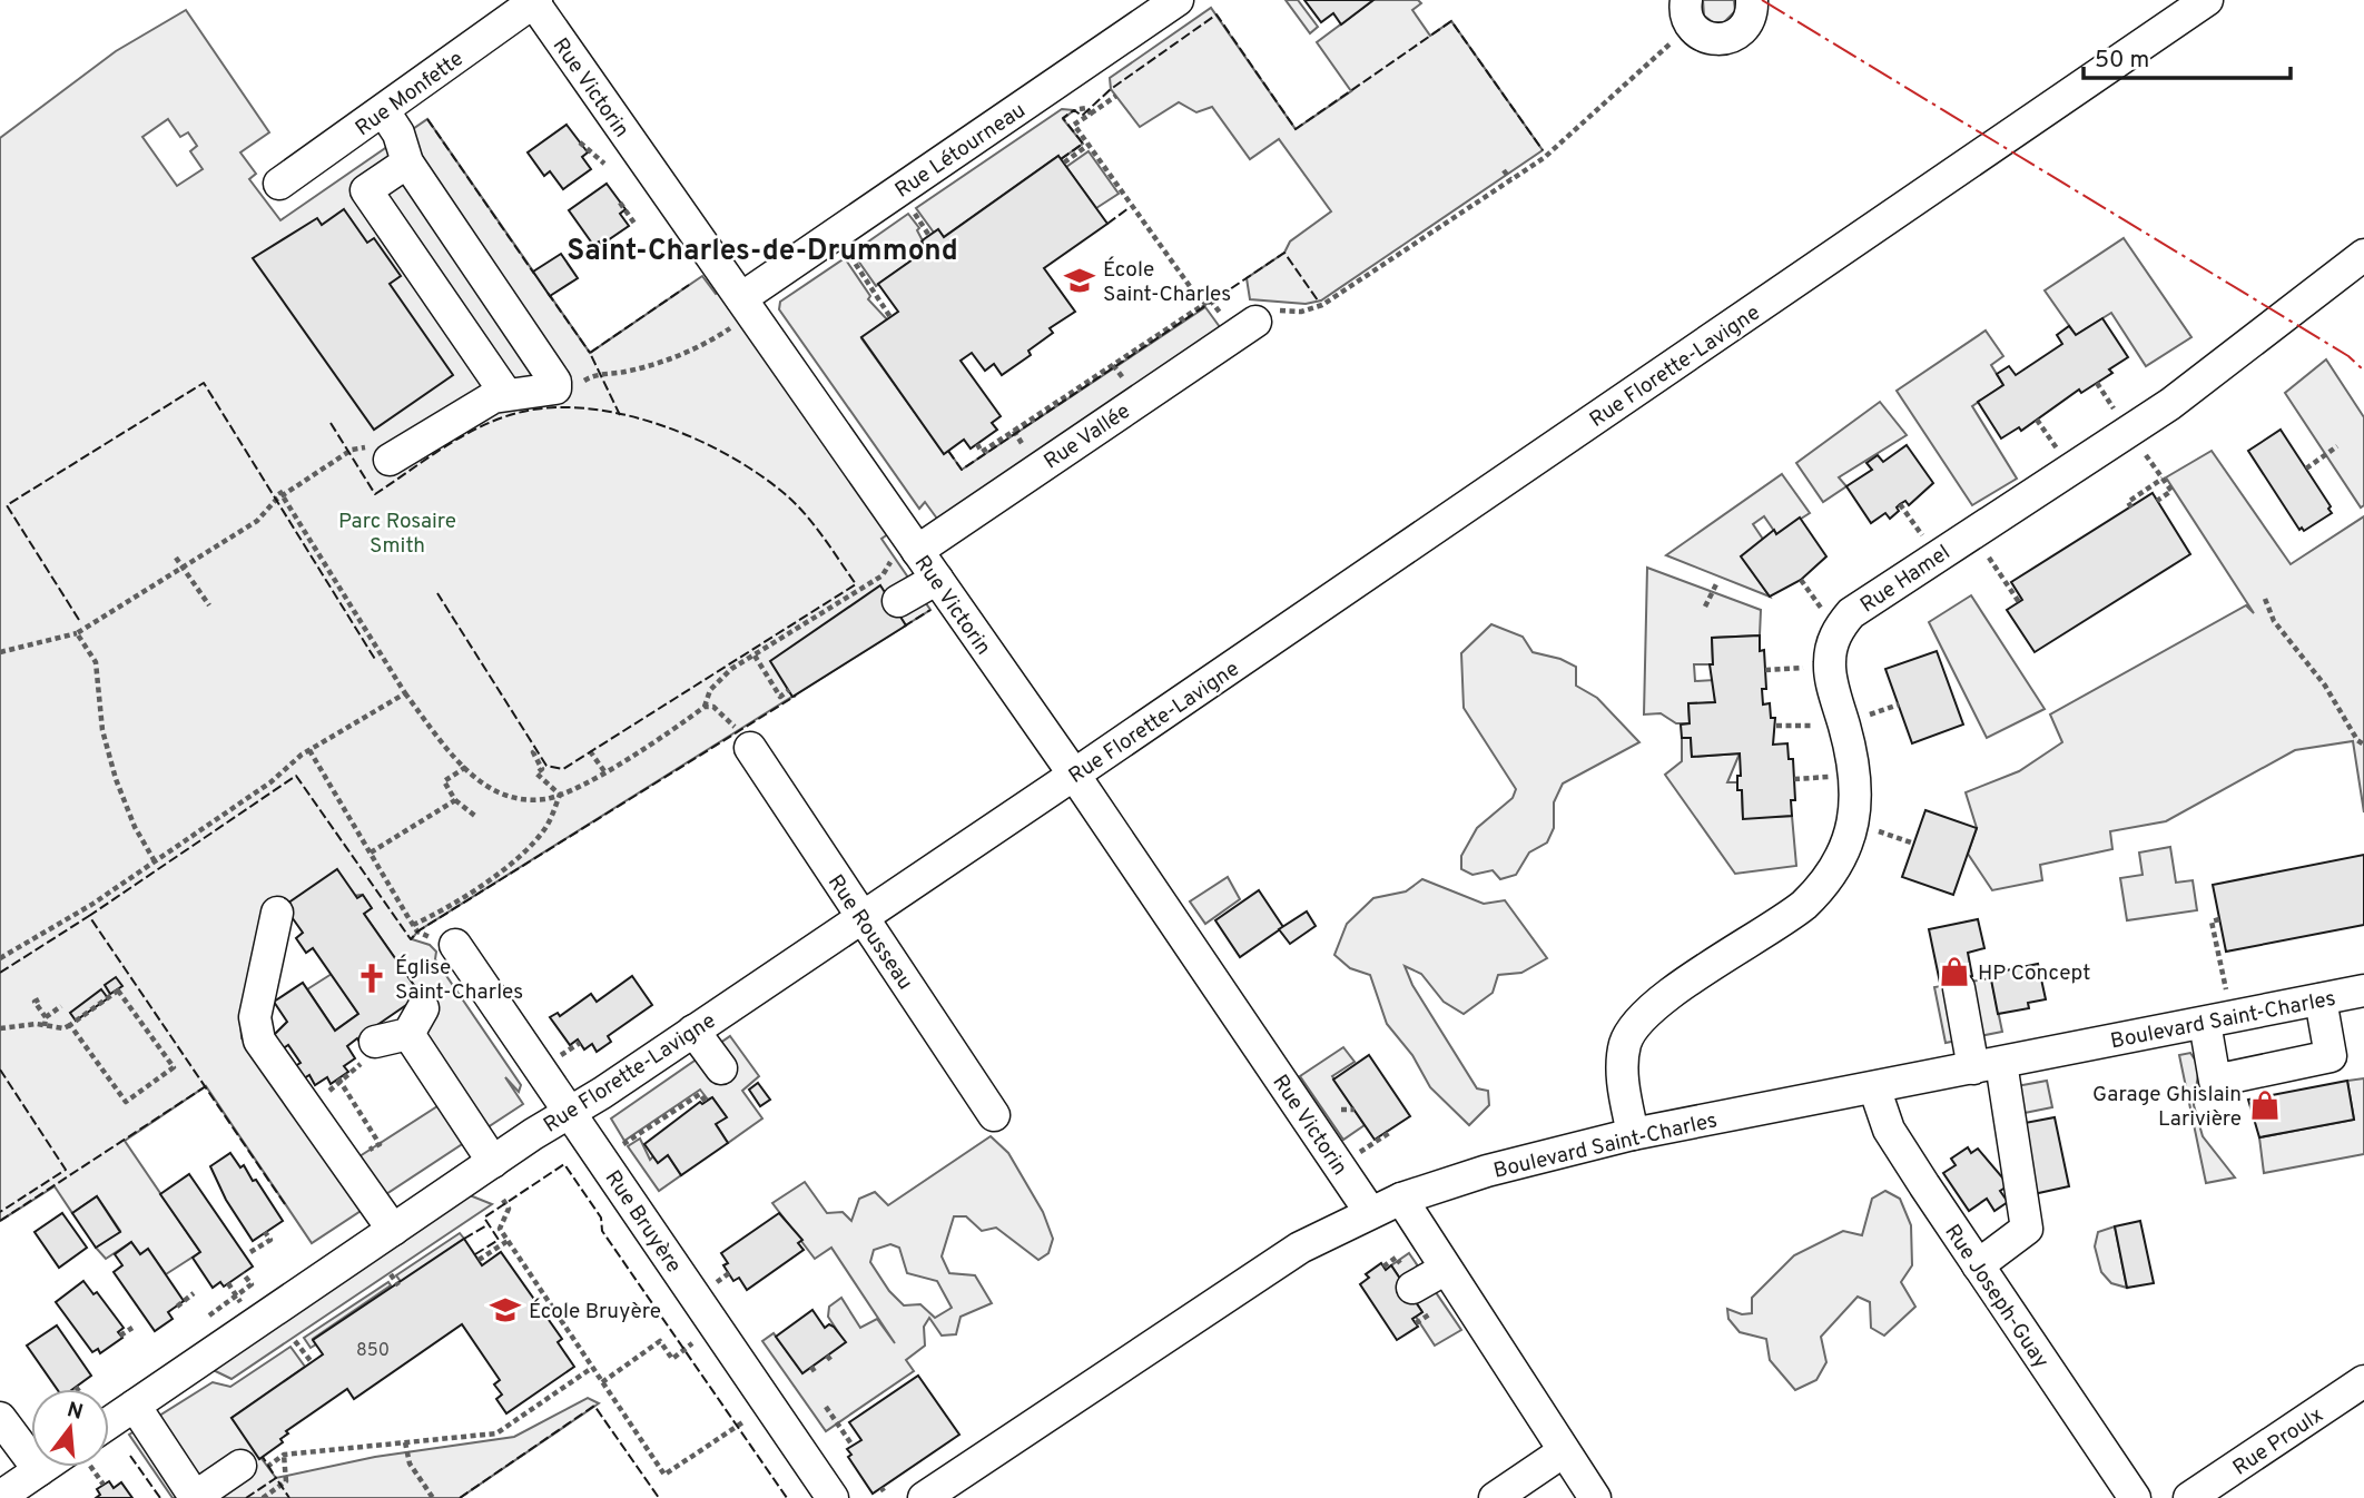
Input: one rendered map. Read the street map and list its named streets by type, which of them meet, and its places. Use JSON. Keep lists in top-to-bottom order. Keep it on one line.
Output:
{"streets":{"street":["Rue Victorin","Rue Monfette","Rue Létourneau","Rue Florette-Lavigne","Rue Vallée","Rue Hamel","Rue Rousseau","Boulevard Saint-Charles","Rue Bruyère","Rue Joseph-Guay","Rue Proulx"]},"crossings":[["Rue Victorin","Rue Monfette"],["Rue Victorin","Rue Létourneau"],["Rue Victorin","Rue Florette-Lavigne"],["Rue Victorin","Rue Vallée"],["Rue Victorin","Boulevard Saint-Charles"],["Rue Florette-Lavigne","Rue Rousseau"],["Rue Florette-Lavigne","Rue Bruyère"],["Boulevard Saint-Charles","Rue Joseph-Guay"]],"districts":["Saint-Charles-de-Drummond"],"parks":["Parc Rosaire Smith"],"places":{"school or university":["École Saint-Charles","École Bruyère"],"shop":["HP Concept","Garage Ghislain Larivière"],"church":["Église Saint-Charles"]},"house_numbers":["850"],"scale_bar":"50 m","north":"top"}
